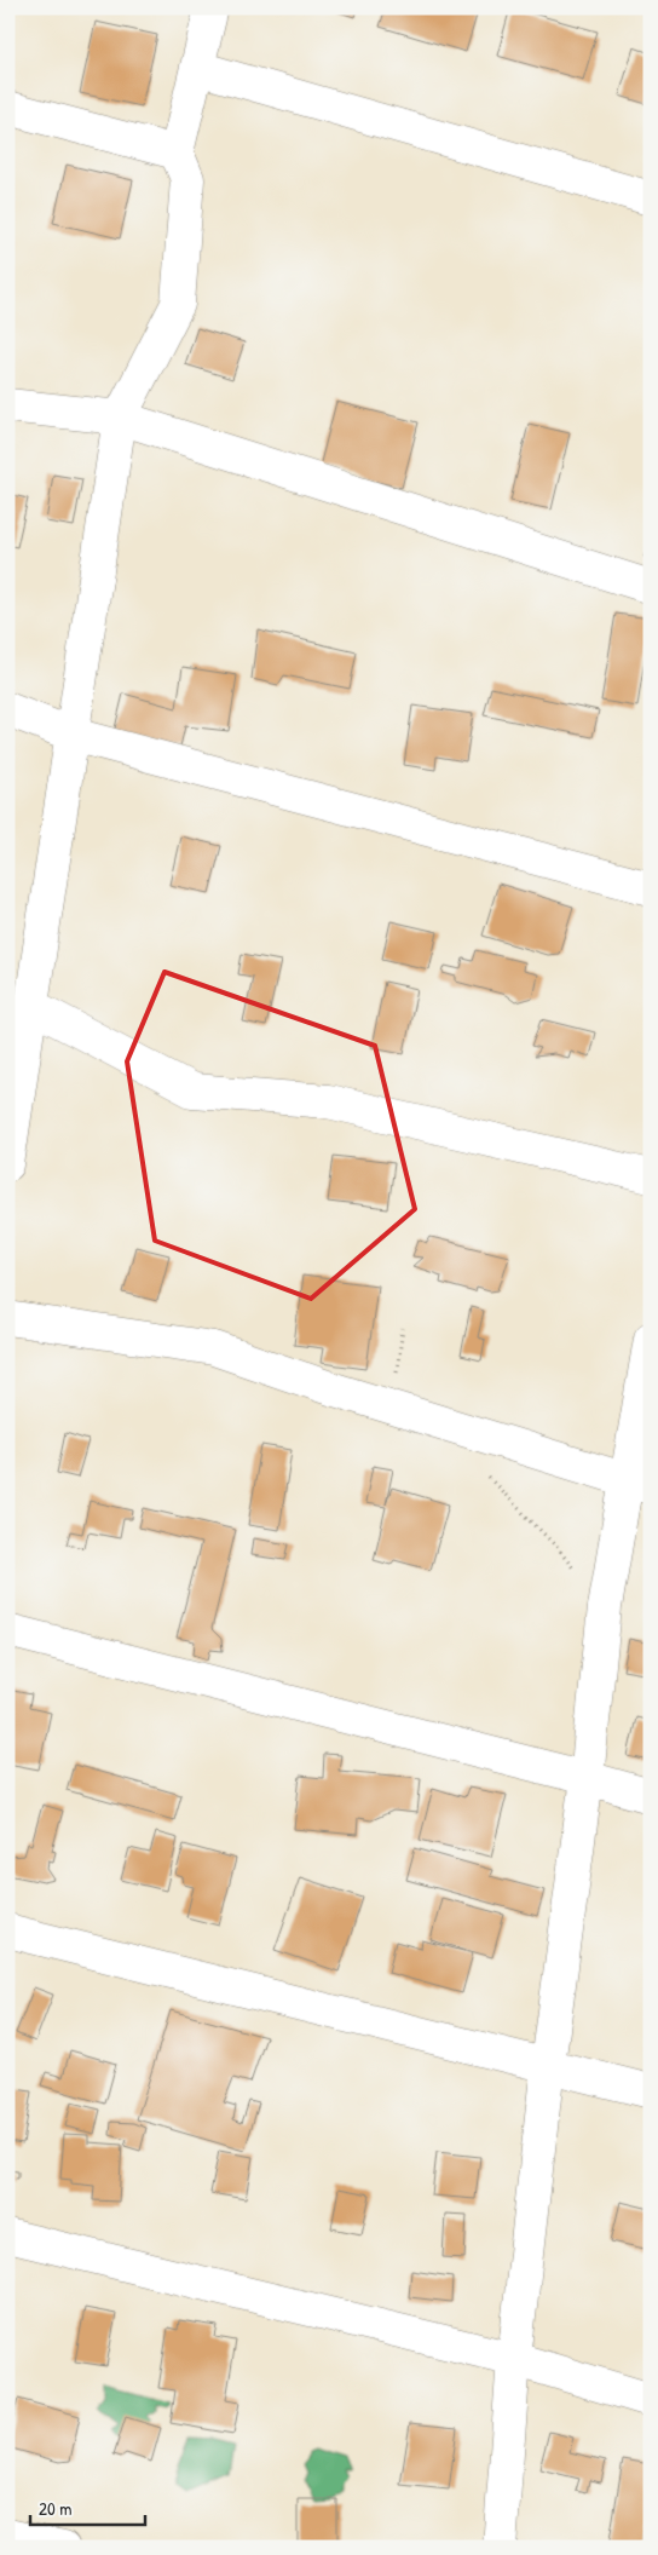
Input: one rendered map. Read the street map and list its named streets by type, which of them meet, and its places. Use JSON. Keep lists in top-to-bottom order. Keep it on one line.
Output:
{"scale_bar":"20 m"}
